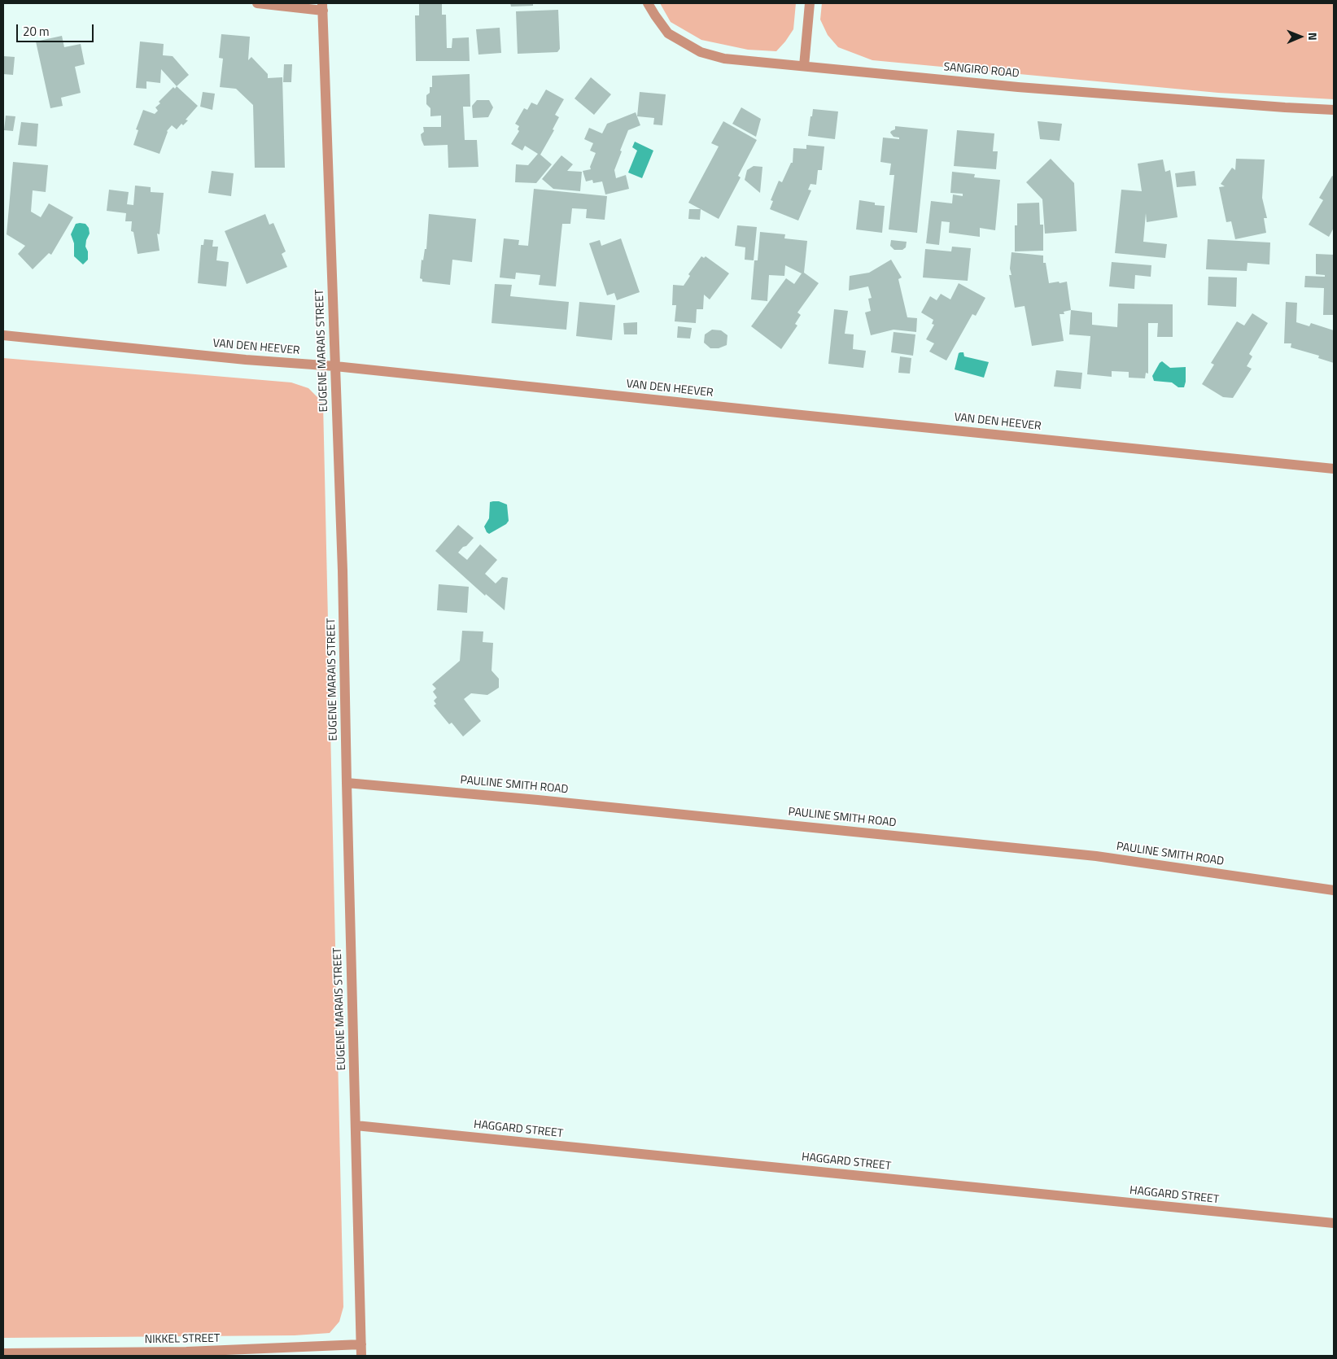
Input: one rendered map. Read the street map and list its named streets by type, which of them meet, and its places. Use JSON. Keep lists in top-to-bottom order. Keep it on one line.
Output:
{"streets":{"street":["SANGIRO ROAD","VAN DEN HEEVER","EUGENE MARAIS STREET","PAULINE SMITH ROAD","HAGGARD STREET","NIKKEL STREET"]},"crossings":[["VAN DEN HEEVER","EUGENE MARAIS STREET"],["EUGENE MARAIS STREET","PAULINE SMITH ROAD"],["EUGENE MARAIS STREET","HAGGARD STREET"],["EUGENE MARAIS STREET","NIKKEL STREET"]],"scale_bar":"20 m","north":"right"}
